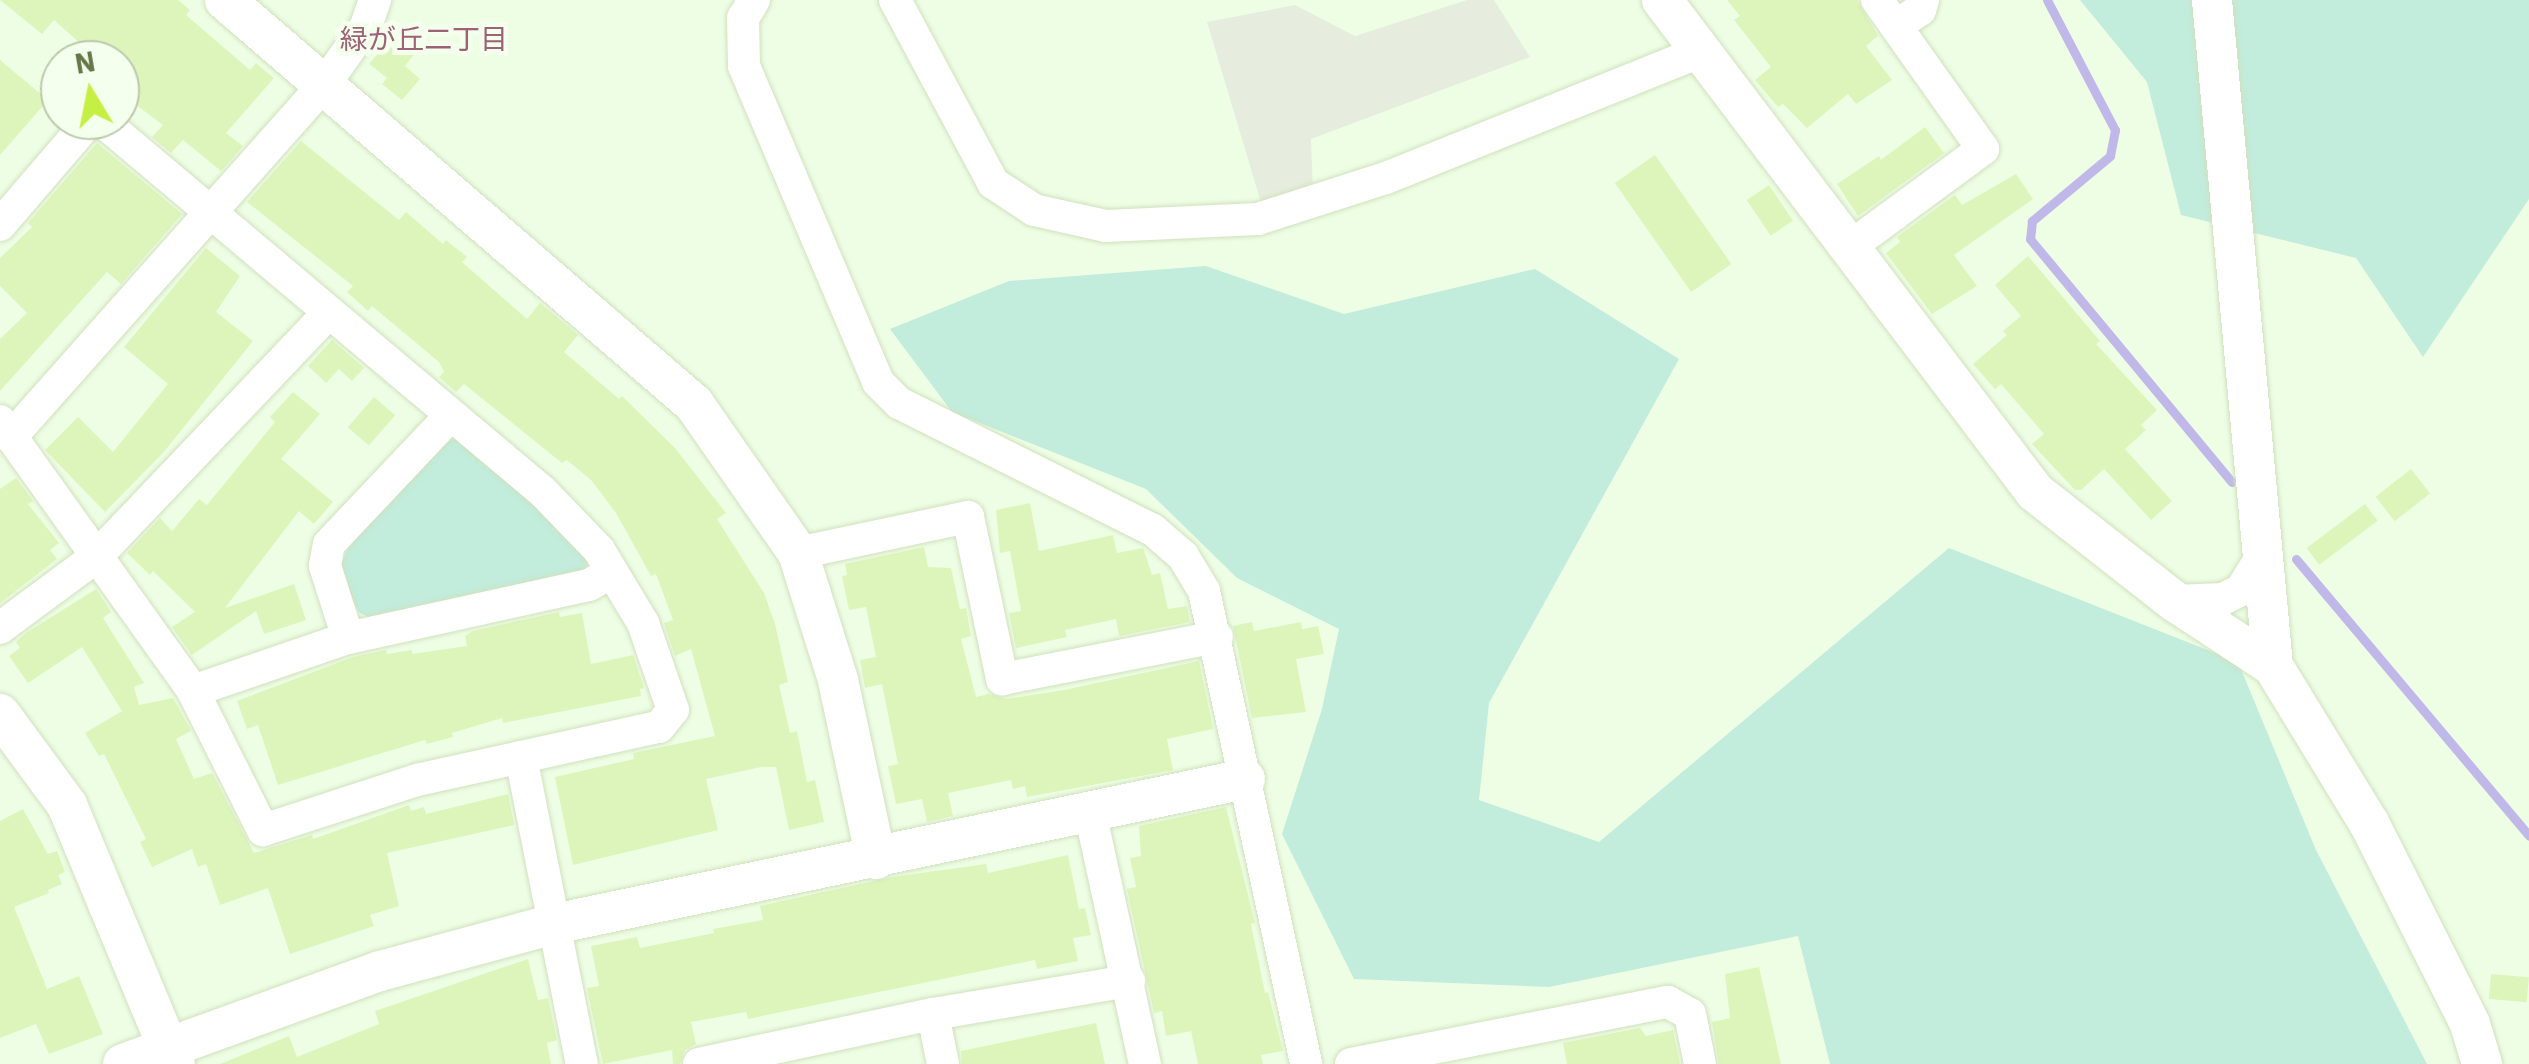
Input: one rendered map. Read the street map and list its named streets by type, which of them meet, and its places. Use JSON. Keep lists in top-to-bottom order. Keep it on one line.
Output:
{"districts":["緑が丘二丁目"],"north":"top"}
